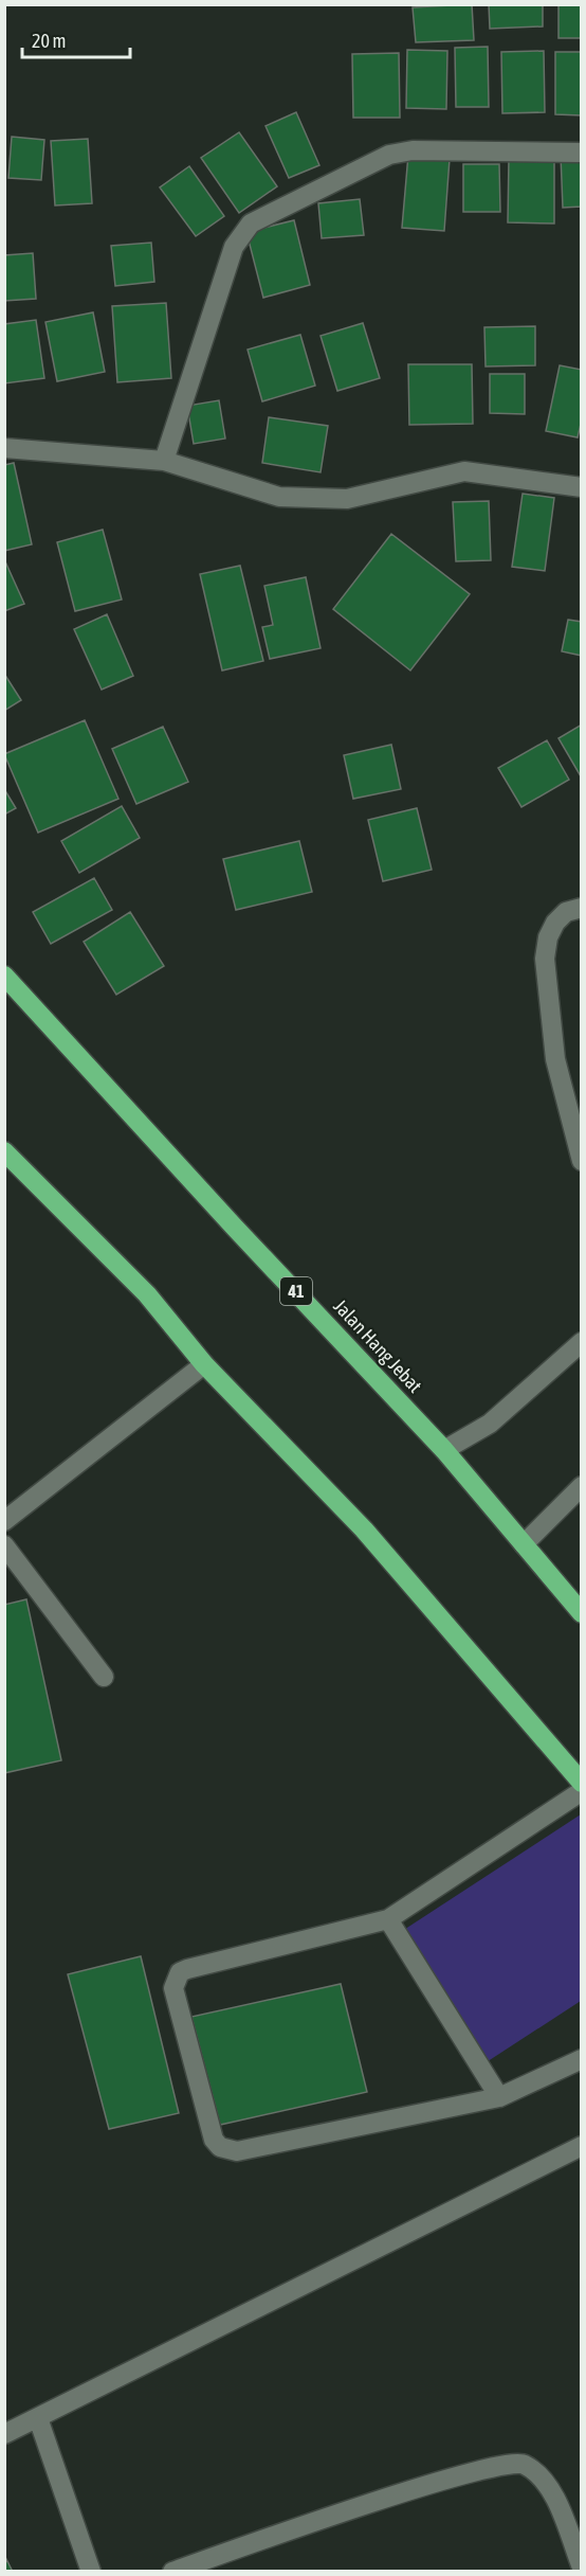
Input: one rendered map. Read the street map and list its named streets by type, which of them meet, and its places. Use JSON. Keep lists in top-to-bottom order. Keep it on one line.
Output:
{"streets":{"highway":["41","Jalan Hang Jebat"]},"scale_bar":"20 m"}
